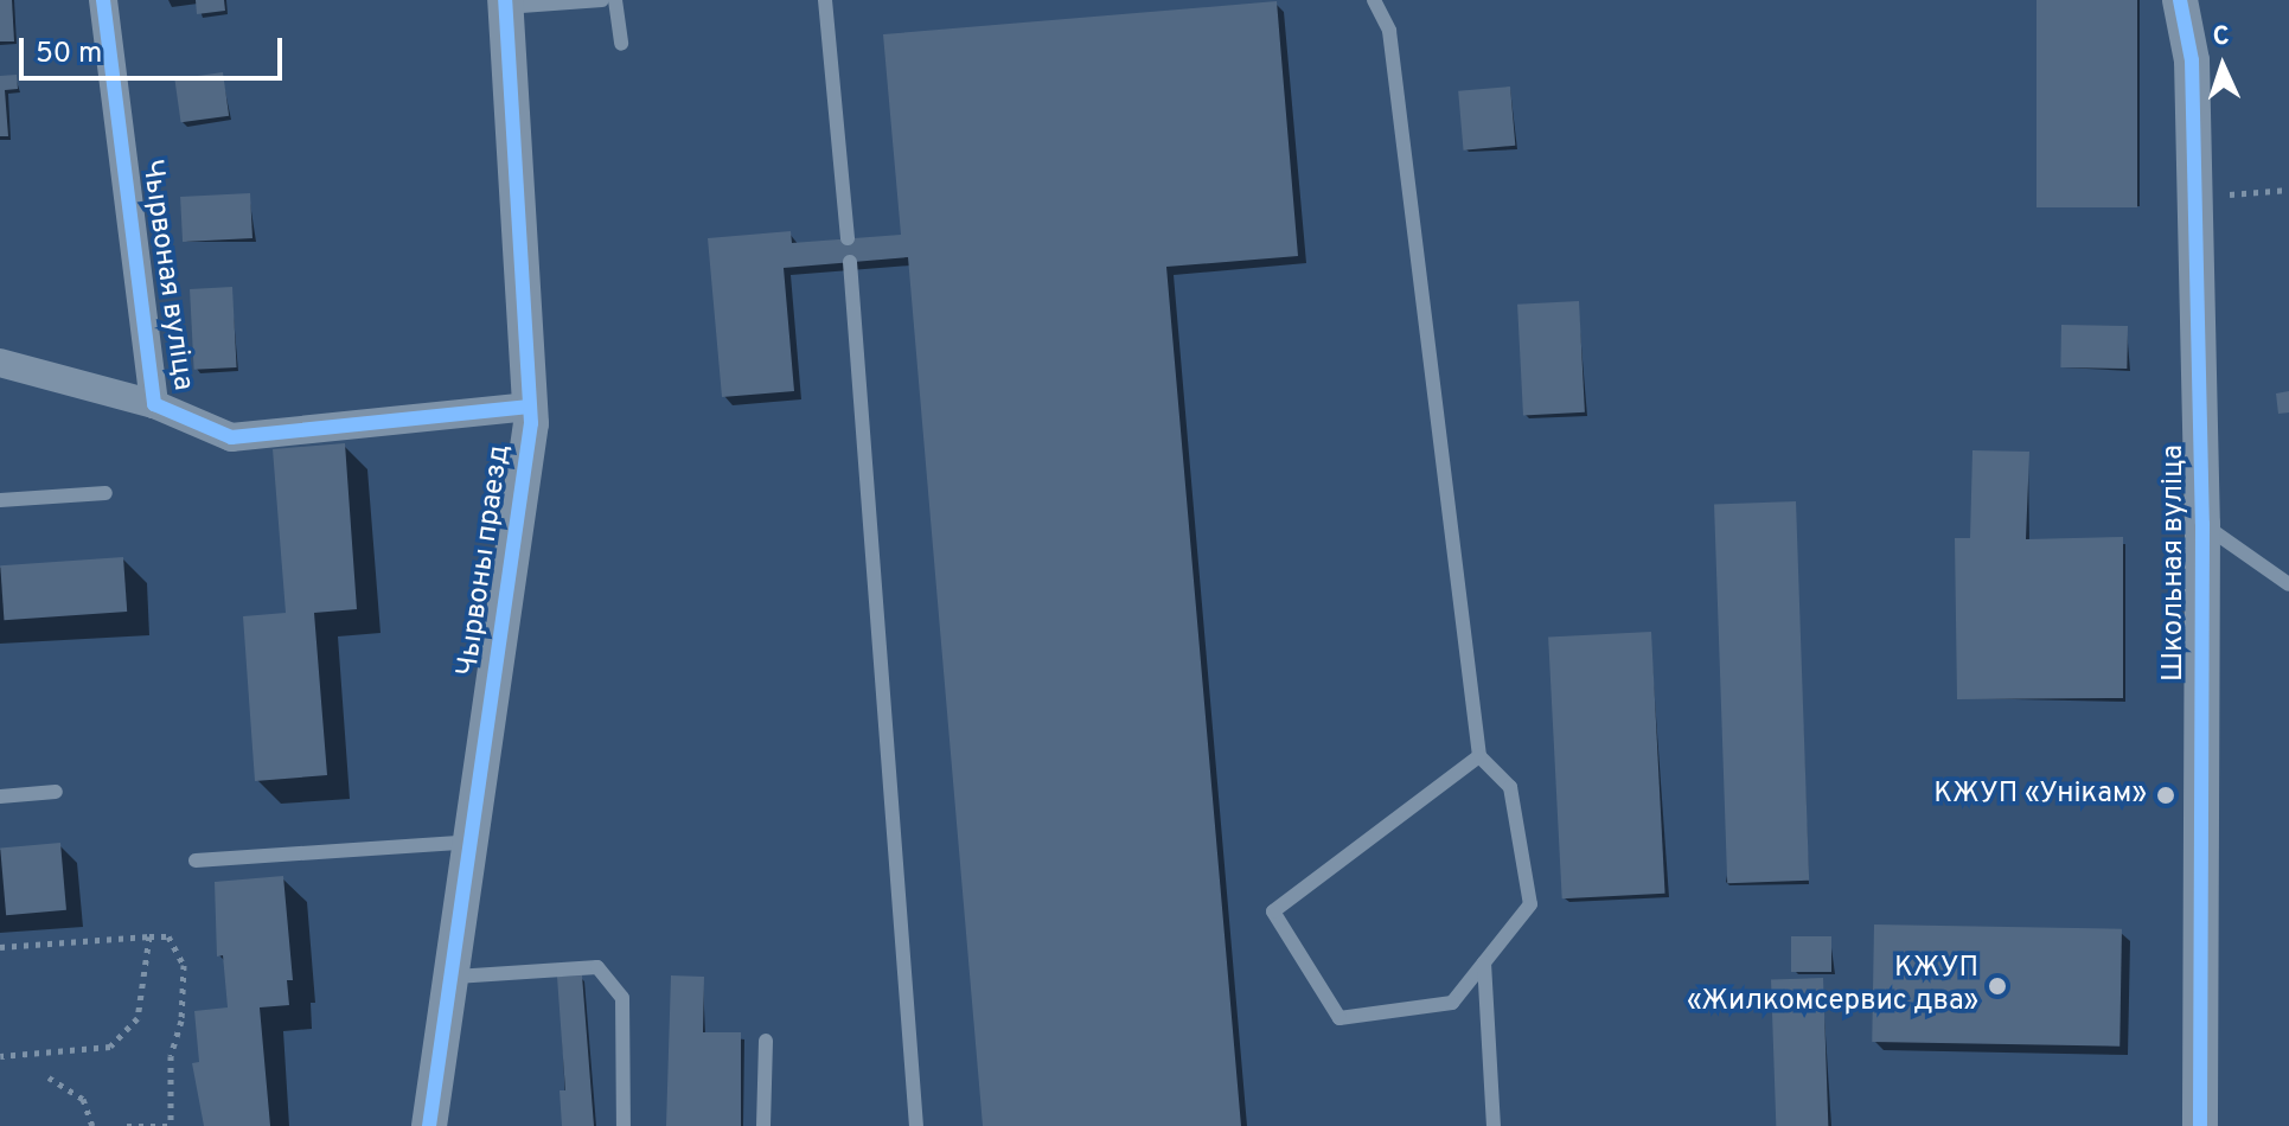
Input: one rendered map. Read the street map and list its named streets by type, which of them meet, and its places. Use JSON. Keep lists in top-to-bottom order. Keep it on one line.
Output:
{"streets":{"street":["Чырвоная вуліца","Чырвоны праезд","Школьная вуліца"]},"crossings":[["Чырвоная вуліца","Чырвоны праезд"]],"places":["КЖУП «Унікам»","КЖУП «Жилкомсервис два»"],"scale_bar":"50 m","north":"top"}
